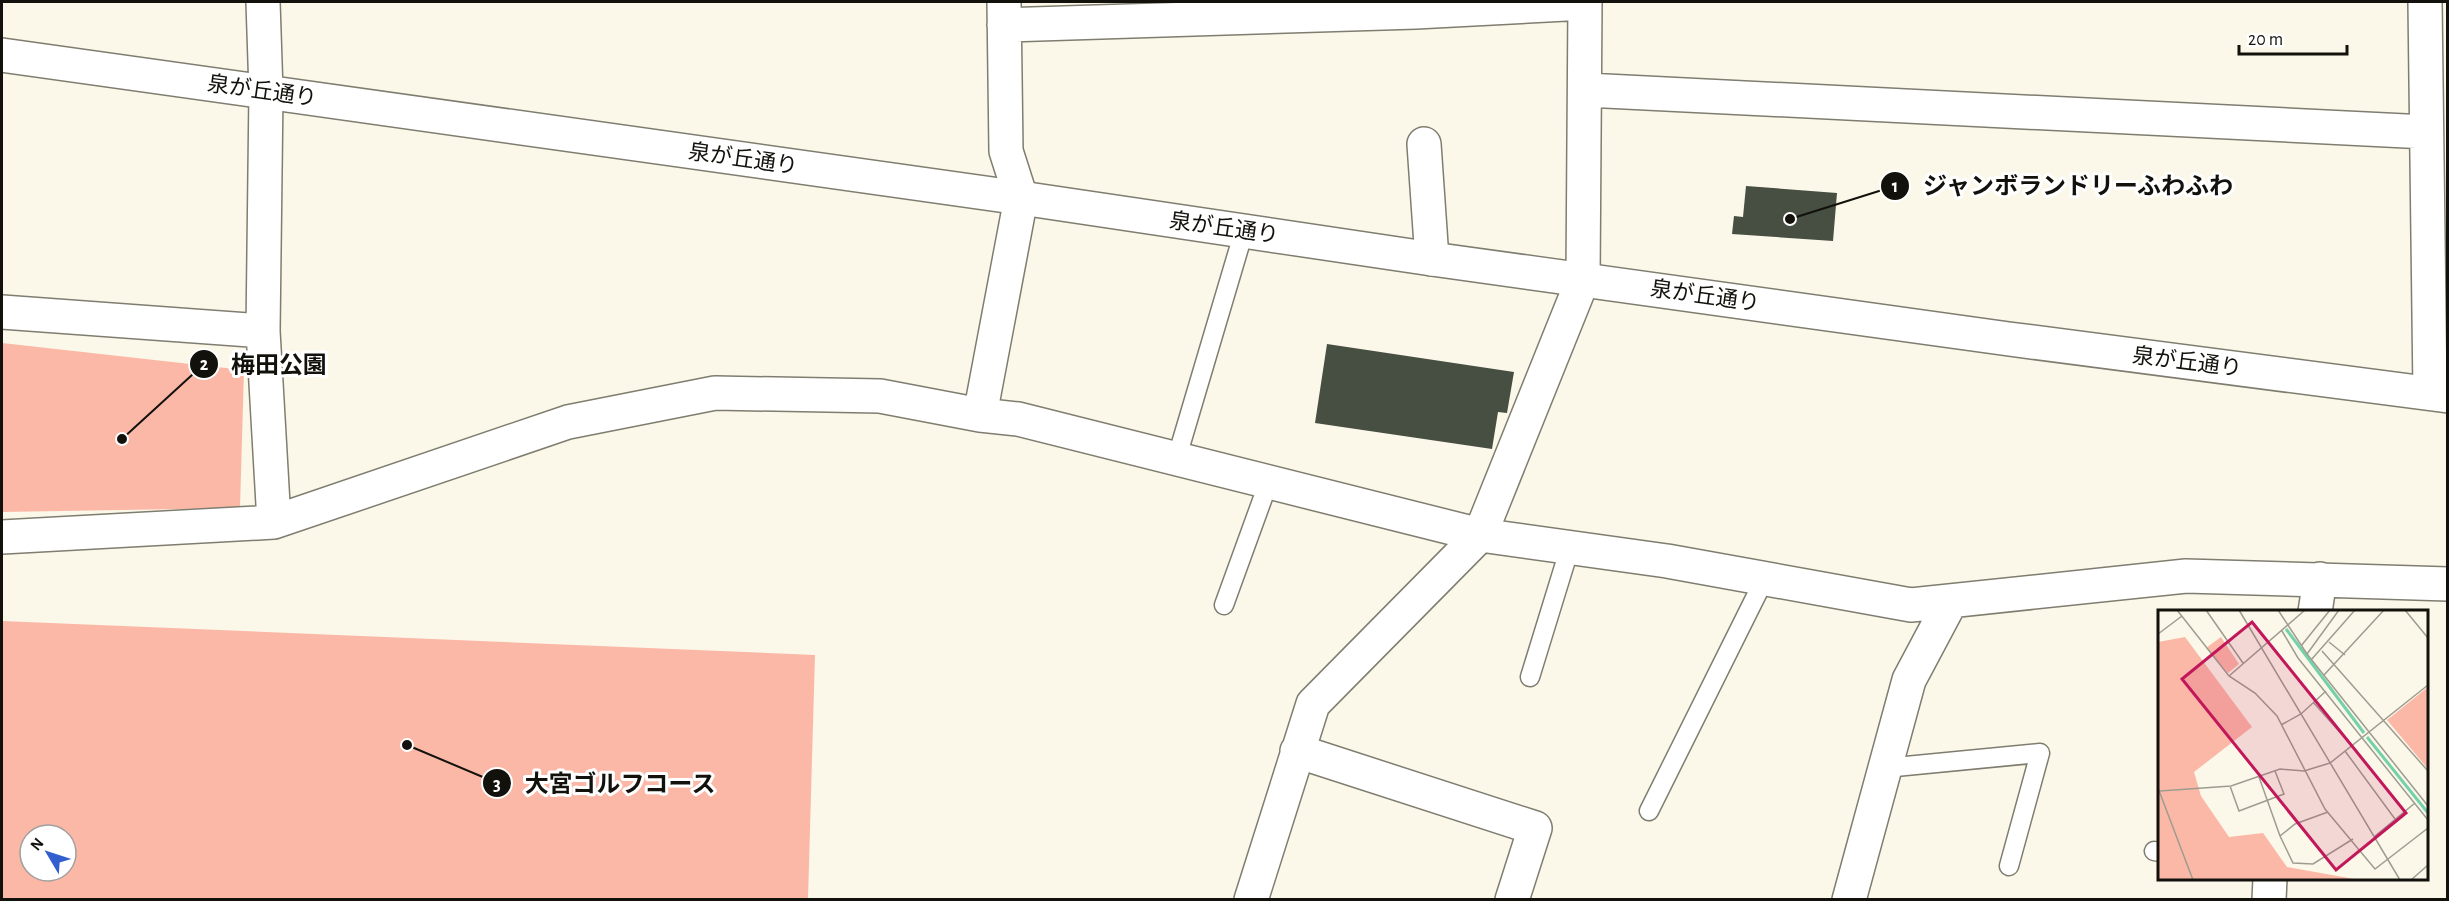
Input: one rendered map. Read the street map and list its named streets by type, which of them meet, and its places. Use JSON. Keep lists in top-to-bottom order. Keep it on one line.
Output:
{"streets":{"street":["泉が丘通り"]},"places":["ジャンボランドリーふわふわ","梅田公園","大宮ゴルフコース"],"scale_bar":"20 m","north":"top left"}
